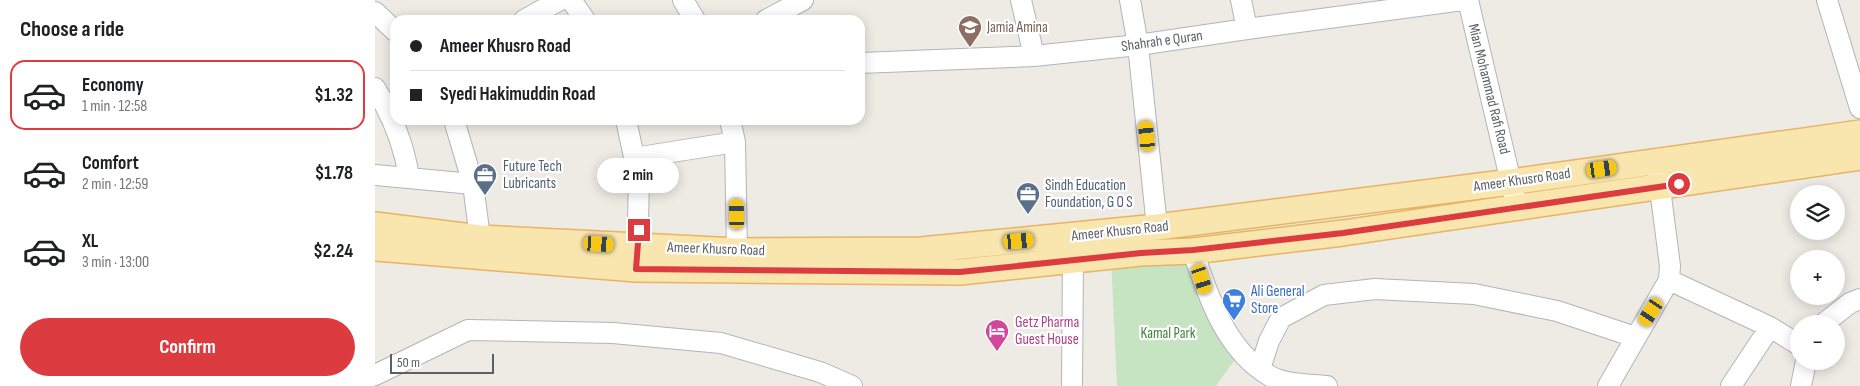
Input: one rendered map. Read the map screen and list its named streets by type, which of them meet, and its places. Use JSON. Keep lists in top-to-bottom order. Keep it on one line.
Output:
{"streets":{"main road":["Ameer Khusro Road"],"street":["Shahrah e Quran","Mian Mohammad Rafi Road"]},"crossings":[["Mian Mohammad Rafi Road","Ameer Khusro Road"]],"parks":["Kamal Park"],"places":{"school or university":["Jamia Amina"],"office":["Future Tech Lubricants","Sindh Education Foundation, G O S"],"supermarket":["Ali General Store"],"hotel":["Getz Pharma Guest House"]},"scale_bar":"50 m","page":{"heading":"Choose a ride","banner":["Ameer Khusro Road","Syedi Hakimuddin Road"],"list":[{"name":"Economy","note":"1 min · 12:58","value":"$1.32"},{"name":"Comfort","note":"2 min · 12:59","value":"$1.78"},{"name":"XL","note":"3 min · 13:00","value":"$2.24"}],"bubble":"2 min","map_buttons":["+","−"],"buttons":"Confirm","scale":"50 m"}}
